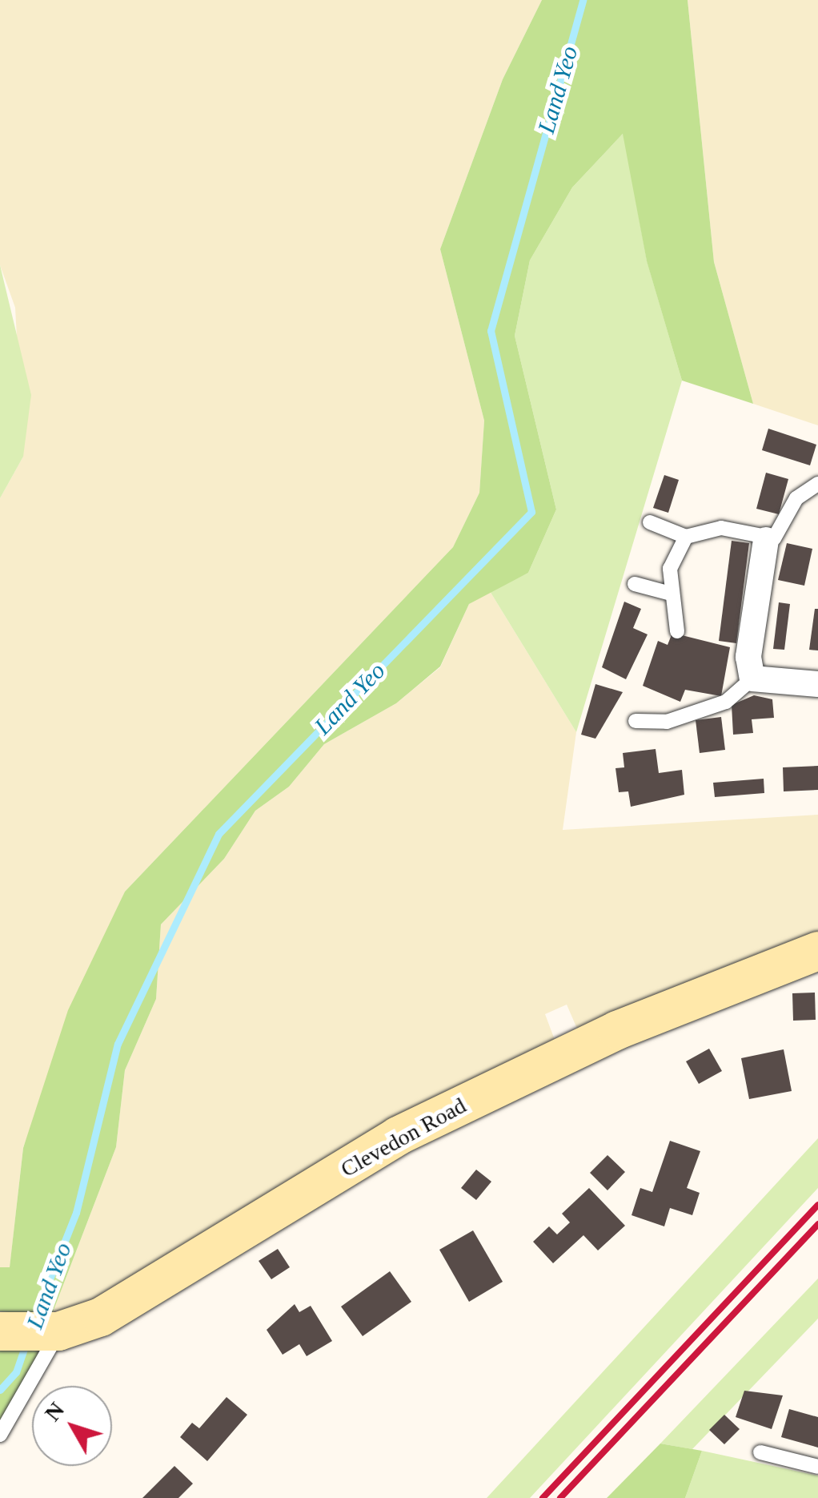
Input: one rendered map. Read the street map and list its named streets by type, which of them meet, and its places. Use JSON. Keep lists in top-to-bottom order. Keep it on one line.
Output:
{"streets":{"main road":["Clevedon Road"]},"water":["Land Yeo"],"north":"top left"}
